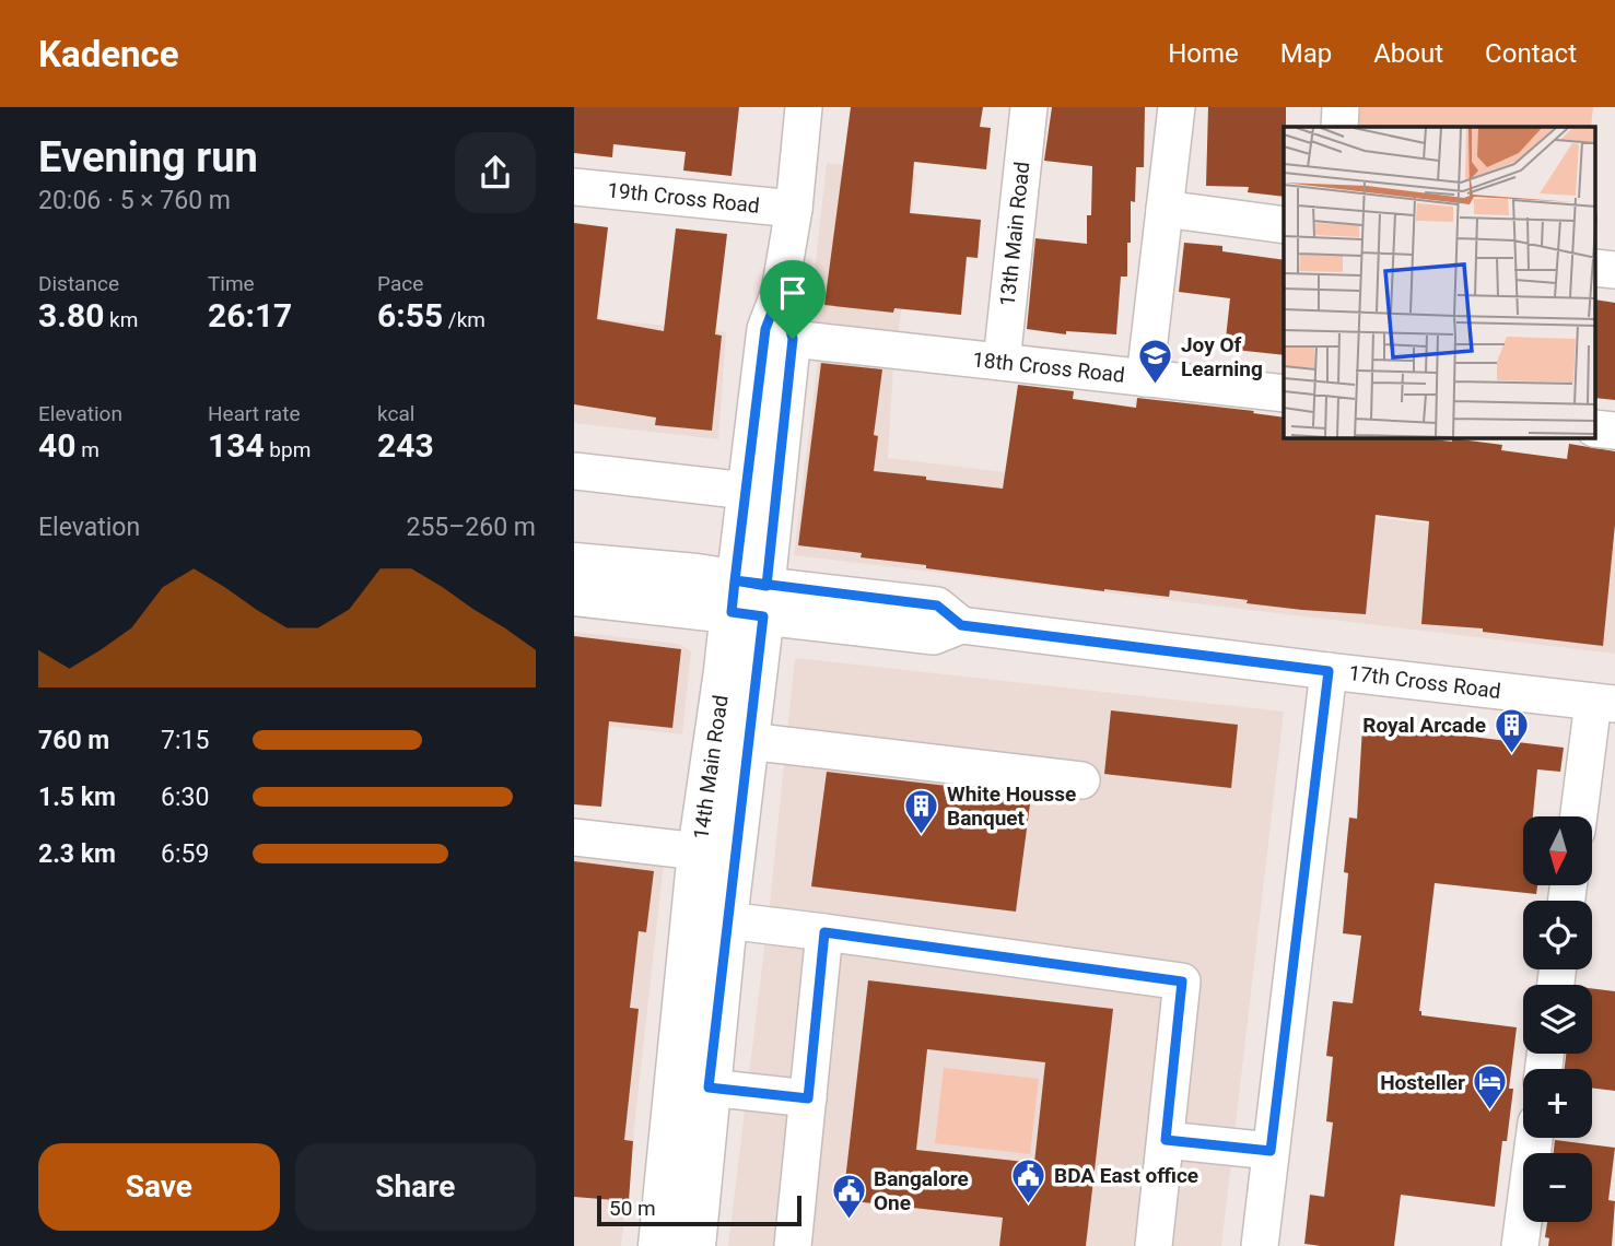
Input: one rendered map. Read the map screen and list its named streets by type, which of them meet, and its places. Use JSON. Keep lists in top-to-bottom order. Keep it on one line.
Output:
{"streets":{"main road":["17th Cross Road","14th Main Road"],"street":["19th Cross Road","13th Main Road","18th Cross Road"]},"crossings":[["19th Cross Road","14th Main Road"],["13th Main Road","18th Cross Road"],["18th Cross Road","14th Main Road"],["17th Cross Road","14th Main Road"]],"places":{"school or university":["Joy Of Learning"],"building":["Royal Arcade","White Housse Banquet"],"hotel":["Hosteller"],"public building":["BDA East office","Bangalore One"]},"scale_bar":"50 m","north":"bottom","page":{"header":"Kadence","nav":["Home","Map","About","Contact"],"heading":["Evening run","20:06 · 5 × 760 m"],"stats":[["Distance","3.80 km"],["Time","26:17"],["Pace","6:55 /km"],["Elevation","40 m"],["Heart rate","134 bpm"],["kcal","243"]],"chart":["Elevation","255–260 m"],"list":[{"name":"760 m","note":"7:15"},{"name":"1.5 km","note":"6:30"},{"name":"2.3 km","note":"6:59"}],"map_buttons":["+","−"],"buttons":["Save","Share"],"scale":"50 m"}}
